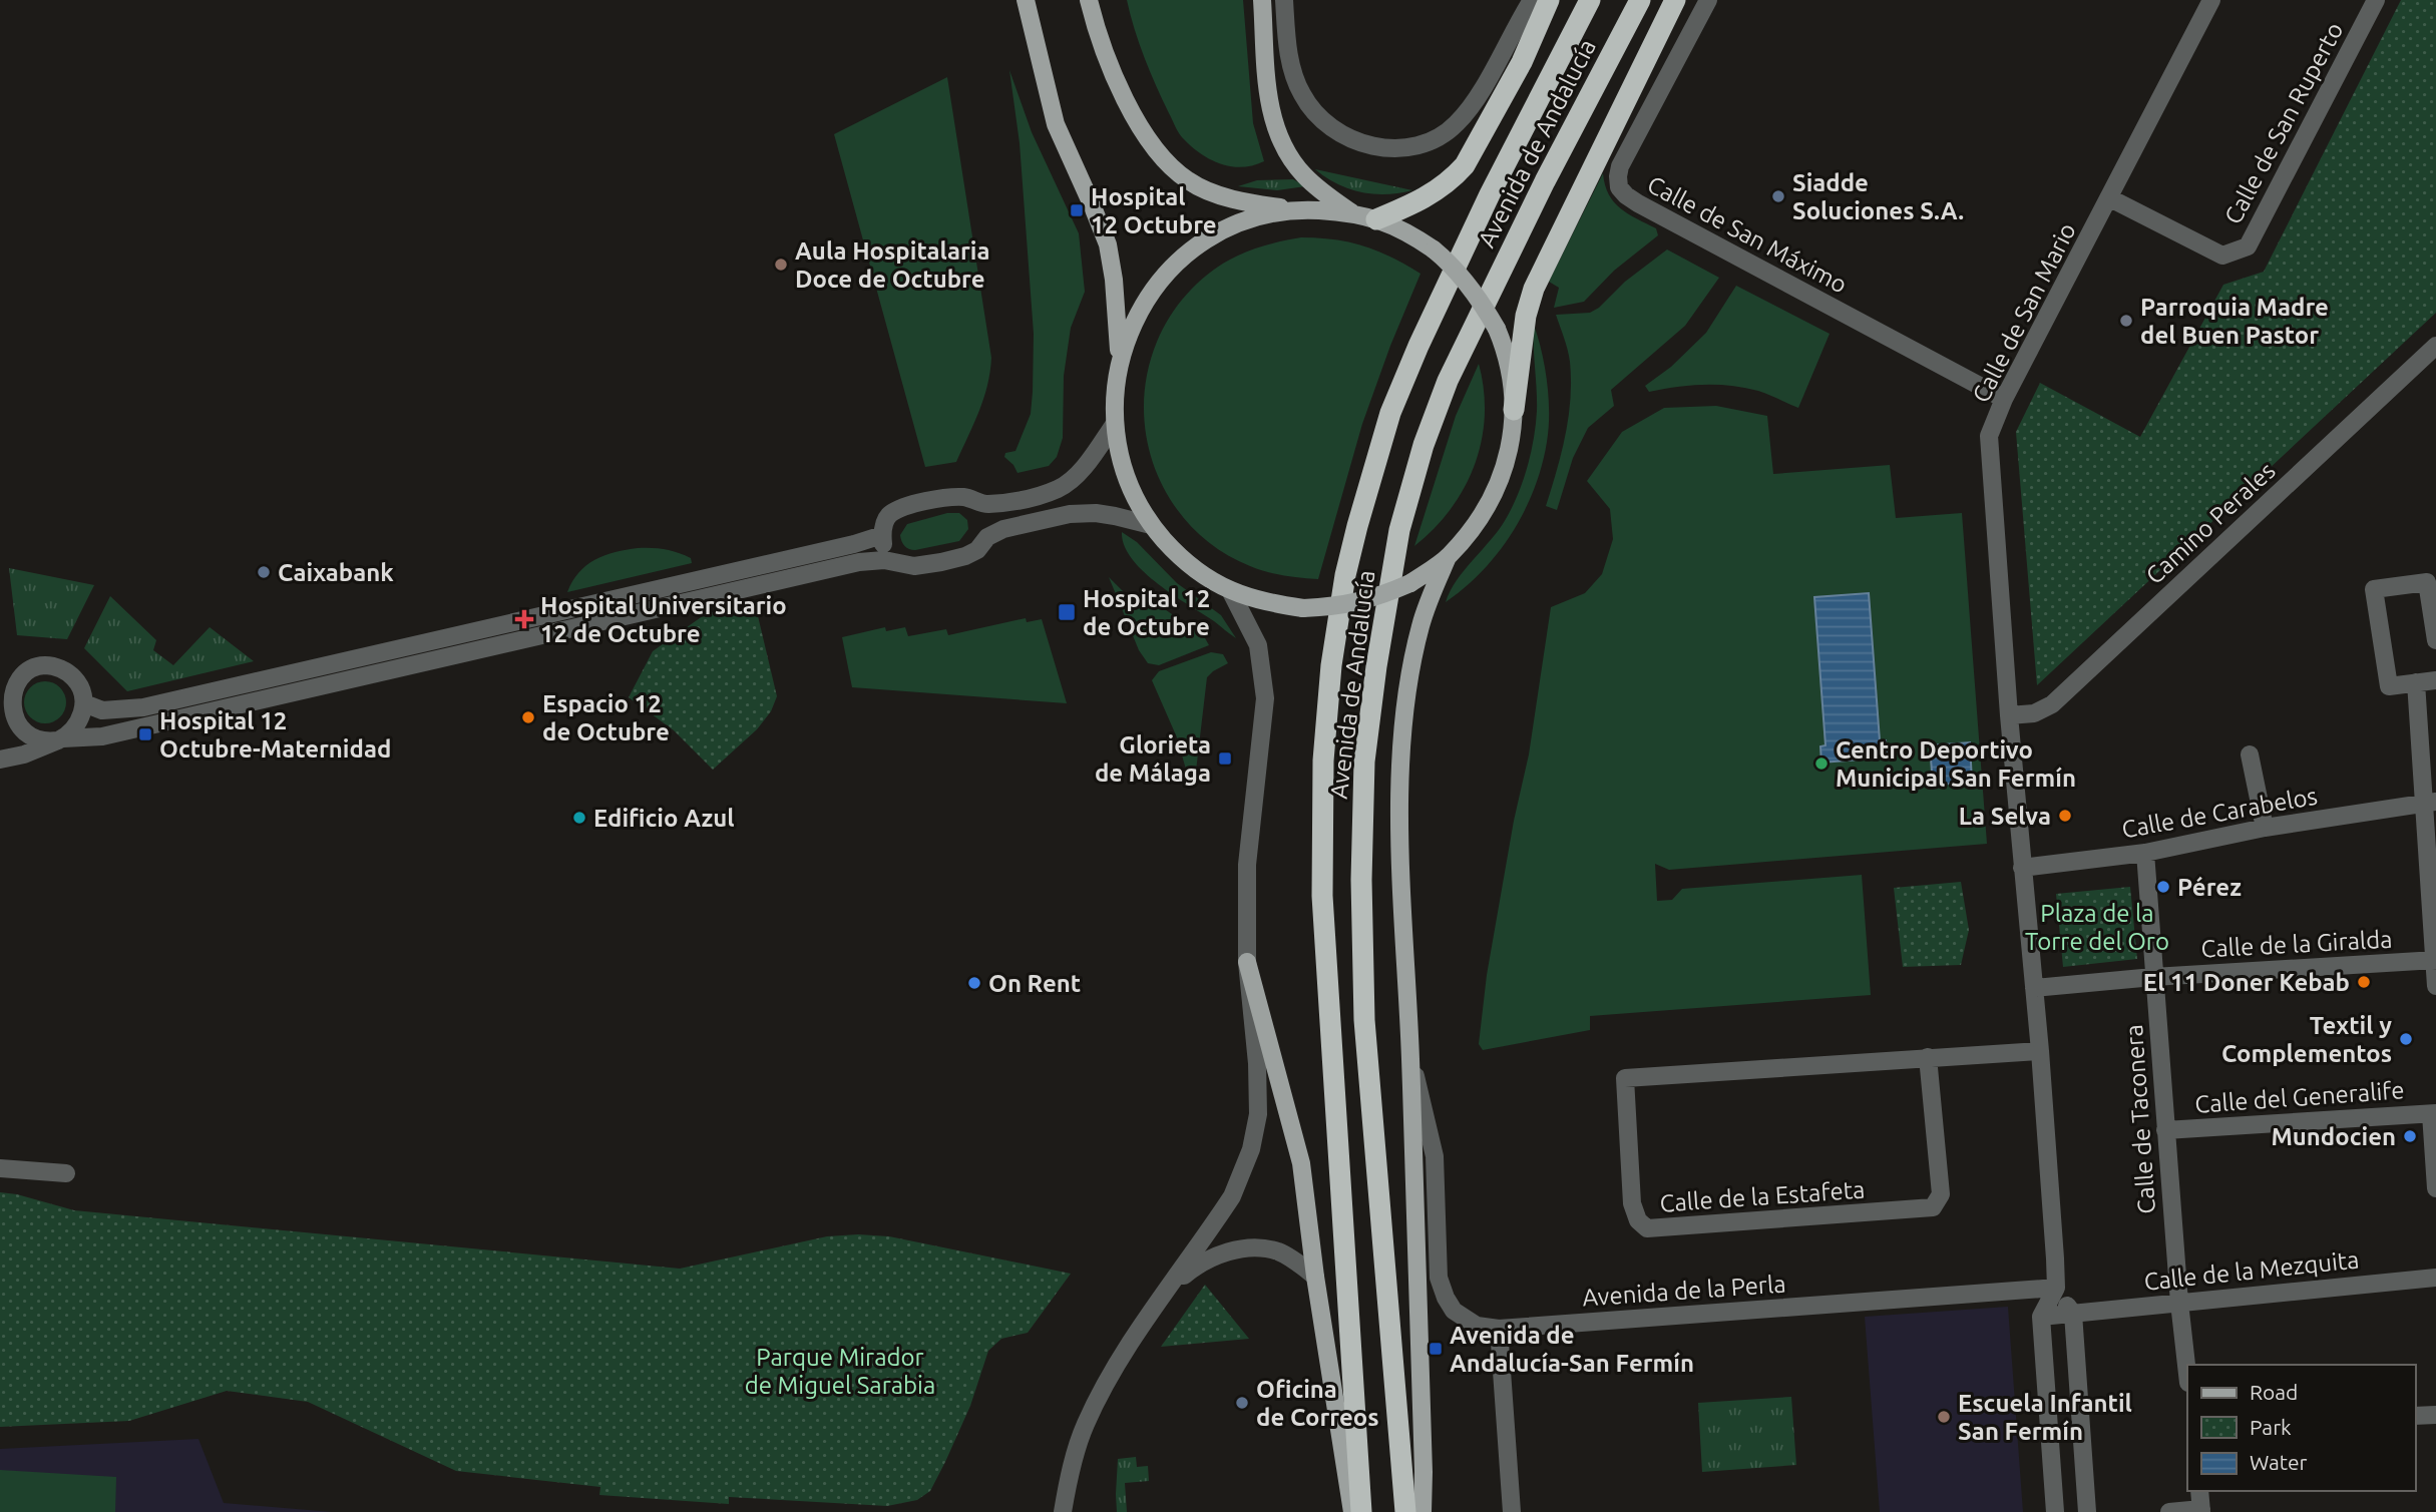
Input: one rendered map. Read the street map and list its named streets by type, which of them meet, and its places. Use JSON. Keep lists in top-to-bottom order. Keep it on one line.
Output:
{"streets":{"highway":["Avenida de Andalucía"],"street":["Calle de San Ruperto","Calle de San Máximo","Calle de San Mario","Camino Perales","Calle de Carabelos","Calle de la Giralda","Calle del Generalife","Calle de Taconera","Calle de la Estafeta","Calle de la Mezquita","Avenida de la Perla"]},"crossings":[["Calle de San Ruperto","Calle de San Mario"],["Calle de San Máximo","Calle de San Mario"],["Calle de San Mario","Camino Perales"],["Calle de Carabelos","Calle de Taconera"],["Calle de la Giralda","Calle de Taconera"],["Calle del Generalife","Calle de Taconera"],["Calle de Taconera","Calle de la Mezquita"]],"parks":["Plaza de la Torre del Oro","Parque Mirador de Miguel Sarabia"],"places":{"other":["Siadde Soluciones S.A.","Aula Hospitalaria Doce de Octubre","Parroquia Madre del Buen Pastor","Caixabank","Espacio 12 de Octubre","Centro Deportivo Municipal San Fermín","La Selva","Edificio Azul","Pérez","El 11 Doner Kebab","On Rent","Textil y Complementos","Mundocien","Oficina de Correos","Escuela Infantil San Fermín"],"transit":["Hospital 12 Octubre","Hospital 12 de Octubre","Hospital 12 Octubre-Maternidad","Glorieta de Málaga","Avenida de Andalucía-San Fermín"],"health":["Hospital Universitario 12 de Octubre"]},"legend":["Road","Park","Water"]}
